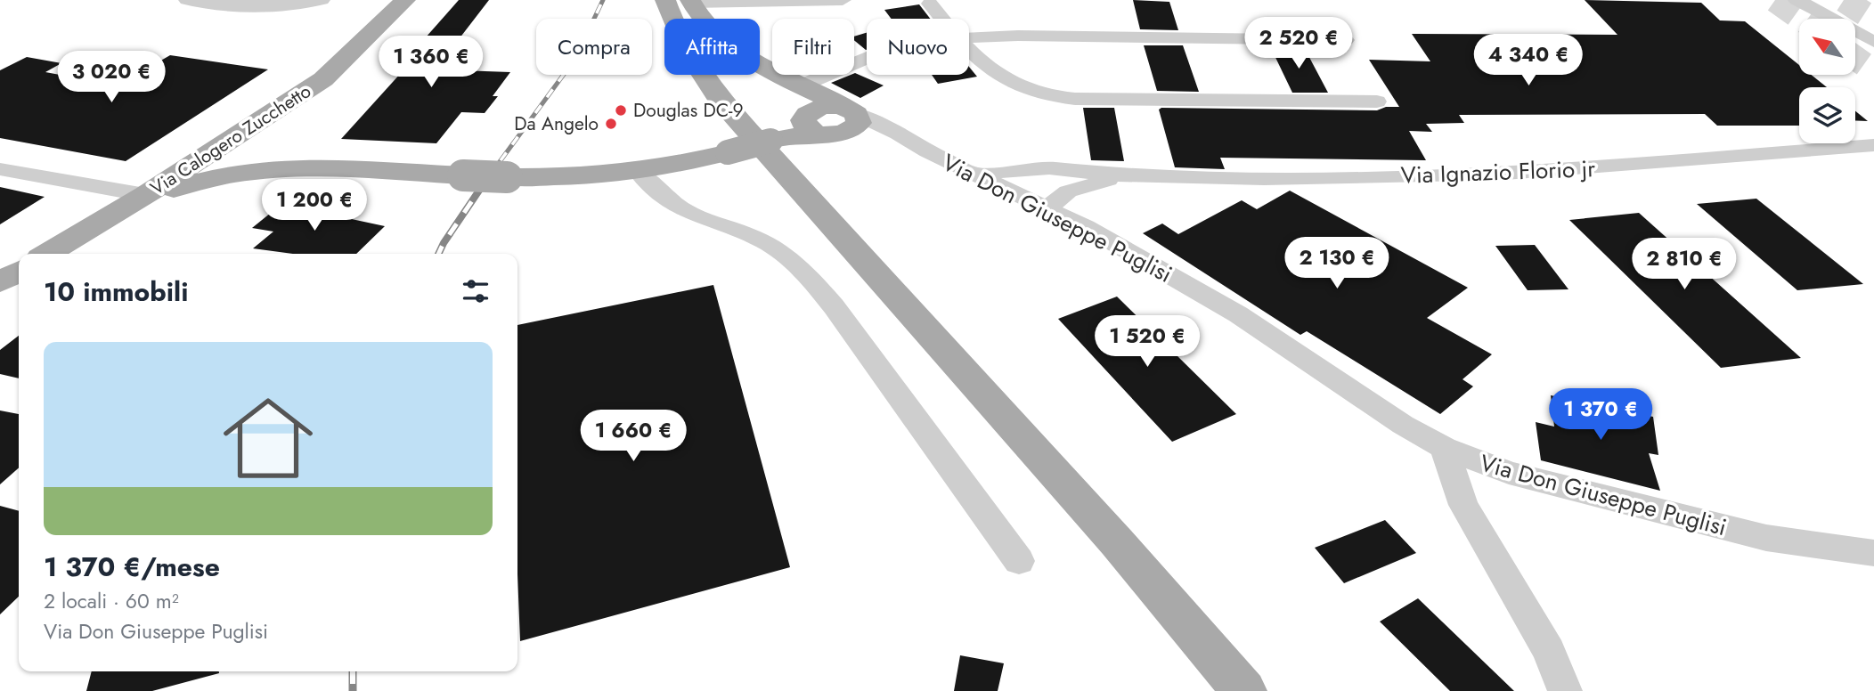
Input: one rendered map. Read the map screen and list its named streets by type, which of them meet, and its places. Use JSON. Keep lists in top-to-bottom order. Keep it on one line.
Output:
{"streets":{"main road":["Via Calogero Zucchetto"],"street":["Via Ignazio Florio jr","Via Don Giuseppe Puglisi"]},"places":["Douglas DC-9","Da Angelo"],"north":"top left","page":{"price":["2 520 €","4 340 €","1 360 €","3 020 €","1 200 €","2 130 €","2 810 €","1 520 €","1 370 €","1 660 €"],"chip":["Compra","Affitta","Filtri","Nuovo"],"heading":"10 immobili","list":[{"name":"1 370 €/mese","note":"2 locali · 60 m² · Via Don Giuseppe Puglisi"}]}}
